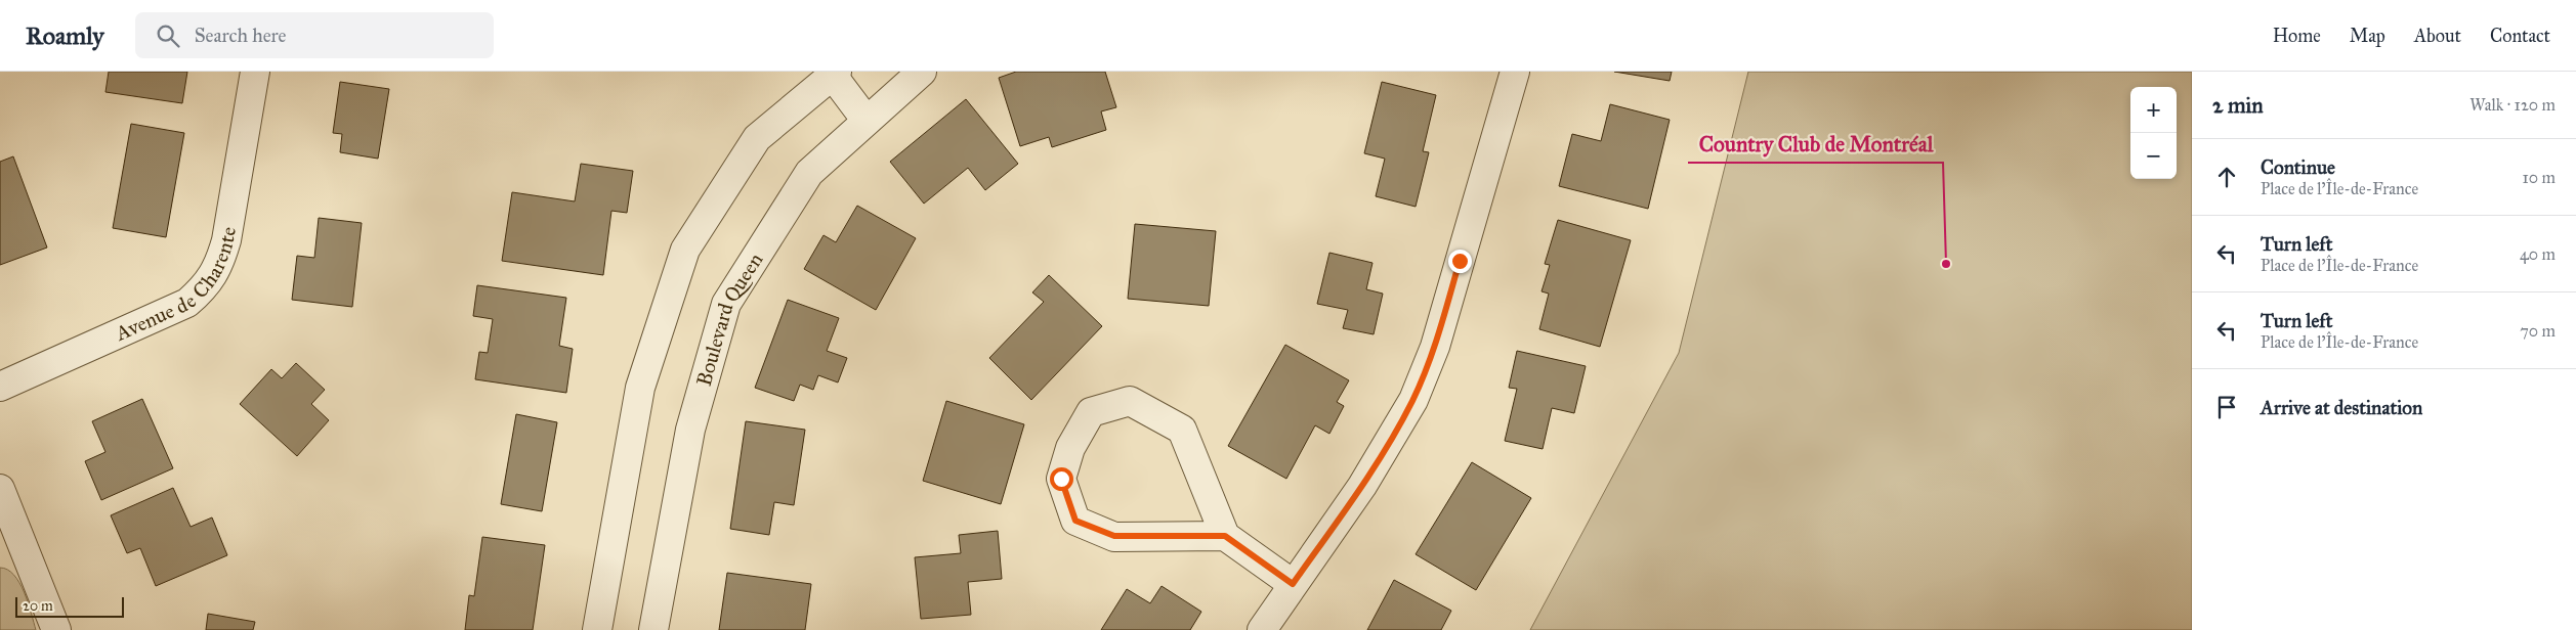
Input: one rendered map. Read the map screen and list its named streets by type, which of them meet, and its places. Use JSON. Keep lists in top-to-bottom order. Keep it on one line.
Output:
{"streets":{"street":["Avenue de Charente","Boulevard Queen"]},"places":["Country Club de Montréal"],"scale_bar":"20 m","page":{"header":"Roamly","search":"Search here","nav":["Home","Map","About","Contact"],"heading":["2 min","Walk · 120 m"],"map_buttons":["+","−"],"list":[["Continue","Place de l'Île-de-France","10 m"],["Turn left","Place de l'Île-de-France","40 m"],["Turn left","Place de l'Île-de-France","70 m"],"Arrive at destination"],"scale":"20 m"}}
